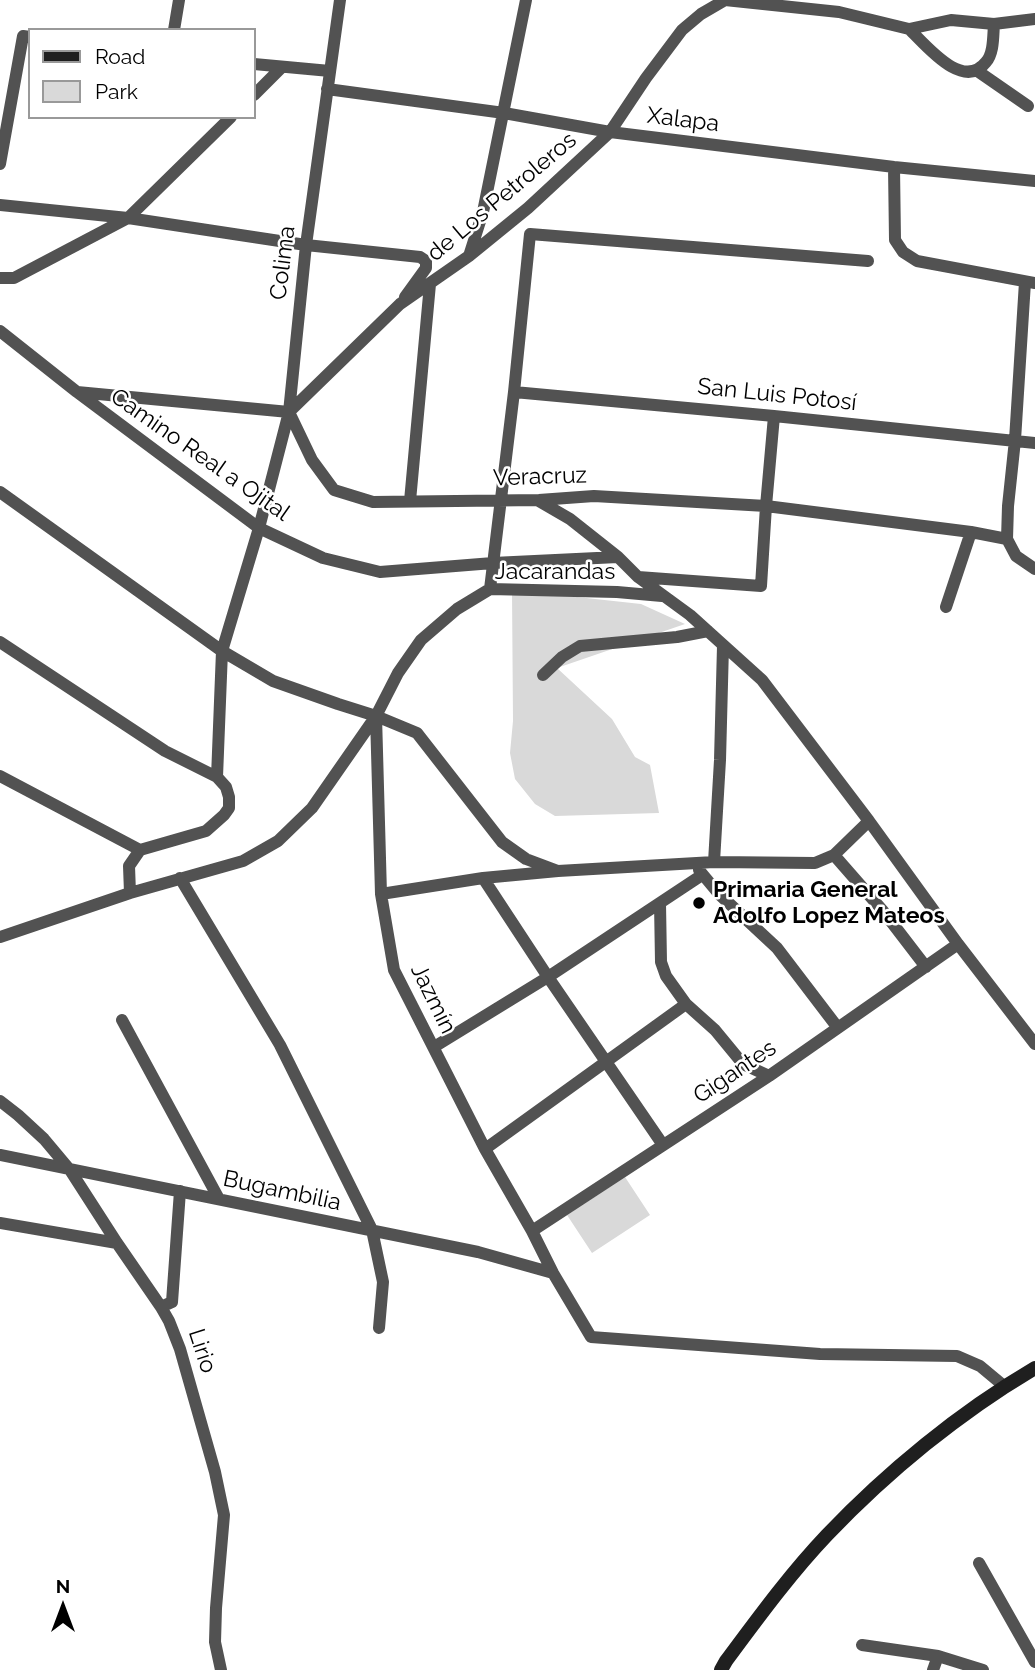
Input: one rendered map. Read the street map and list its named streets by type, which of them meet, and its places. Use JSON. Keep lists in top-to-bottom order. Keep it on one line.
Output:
{"streets":{"street":["Xalapa","de Los Petroleros","Colima","San Luis Potosí","Camino Real a Ojital","Veracruz","Jacarandas","Jazmín","Gigantes","Bugambilia","Lirio"]},"crossings":[["Xalapa","de Los Petroleros"],["Xalapa","Colima"],["de Los Petroleros","Colima"],["de Los Petroleros","Veracruz"],["Colima","Camino Real a Ojital"],["Colima","Veracruz"],["Jacarandas","Jazmín"],["Jacarandas","Gigantes"],["Jazmín","Gigantes"],["Jazmín","Bugambilia"],["Bugambilia","Lirio"]],"places":["Primaria General Adolfo Lopez Mateos"],"legend":["Road","Park"],"north":"top"}
